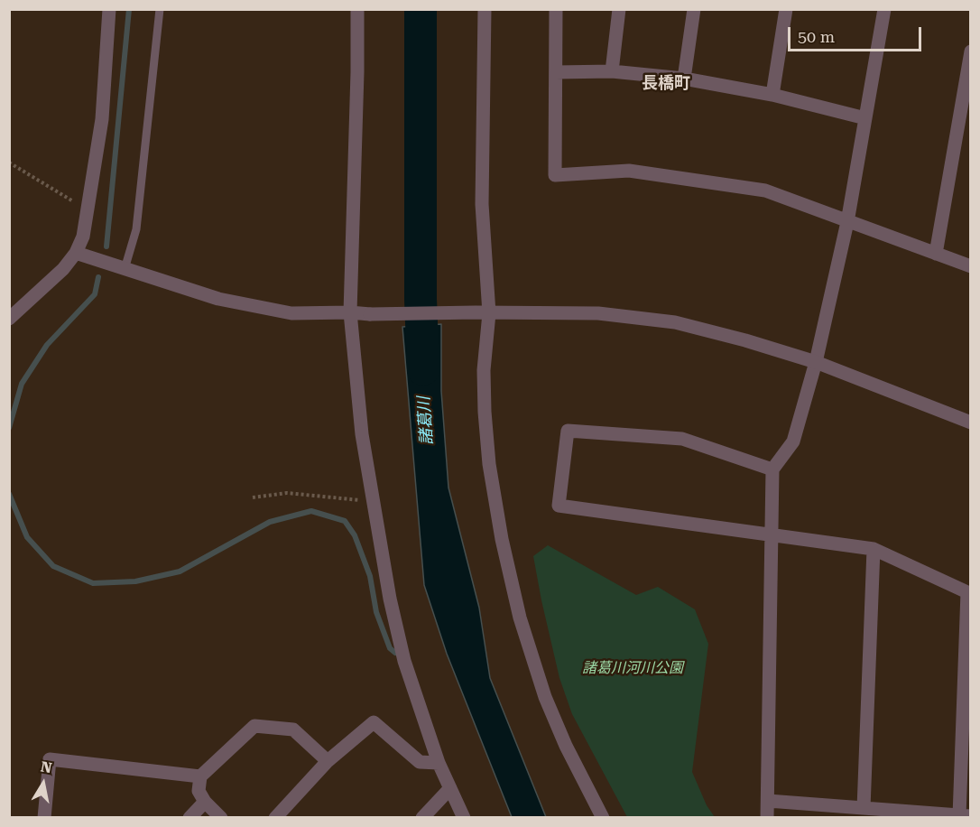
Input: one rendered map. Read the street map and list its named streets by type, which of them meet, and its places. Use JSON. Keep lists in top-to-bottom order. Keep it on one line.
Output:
{"districts":["長橋町"],"water":["諸葛川"],"parks":["諸葛川河川公園"],"scale_bar":"50 m","north":"top"}
